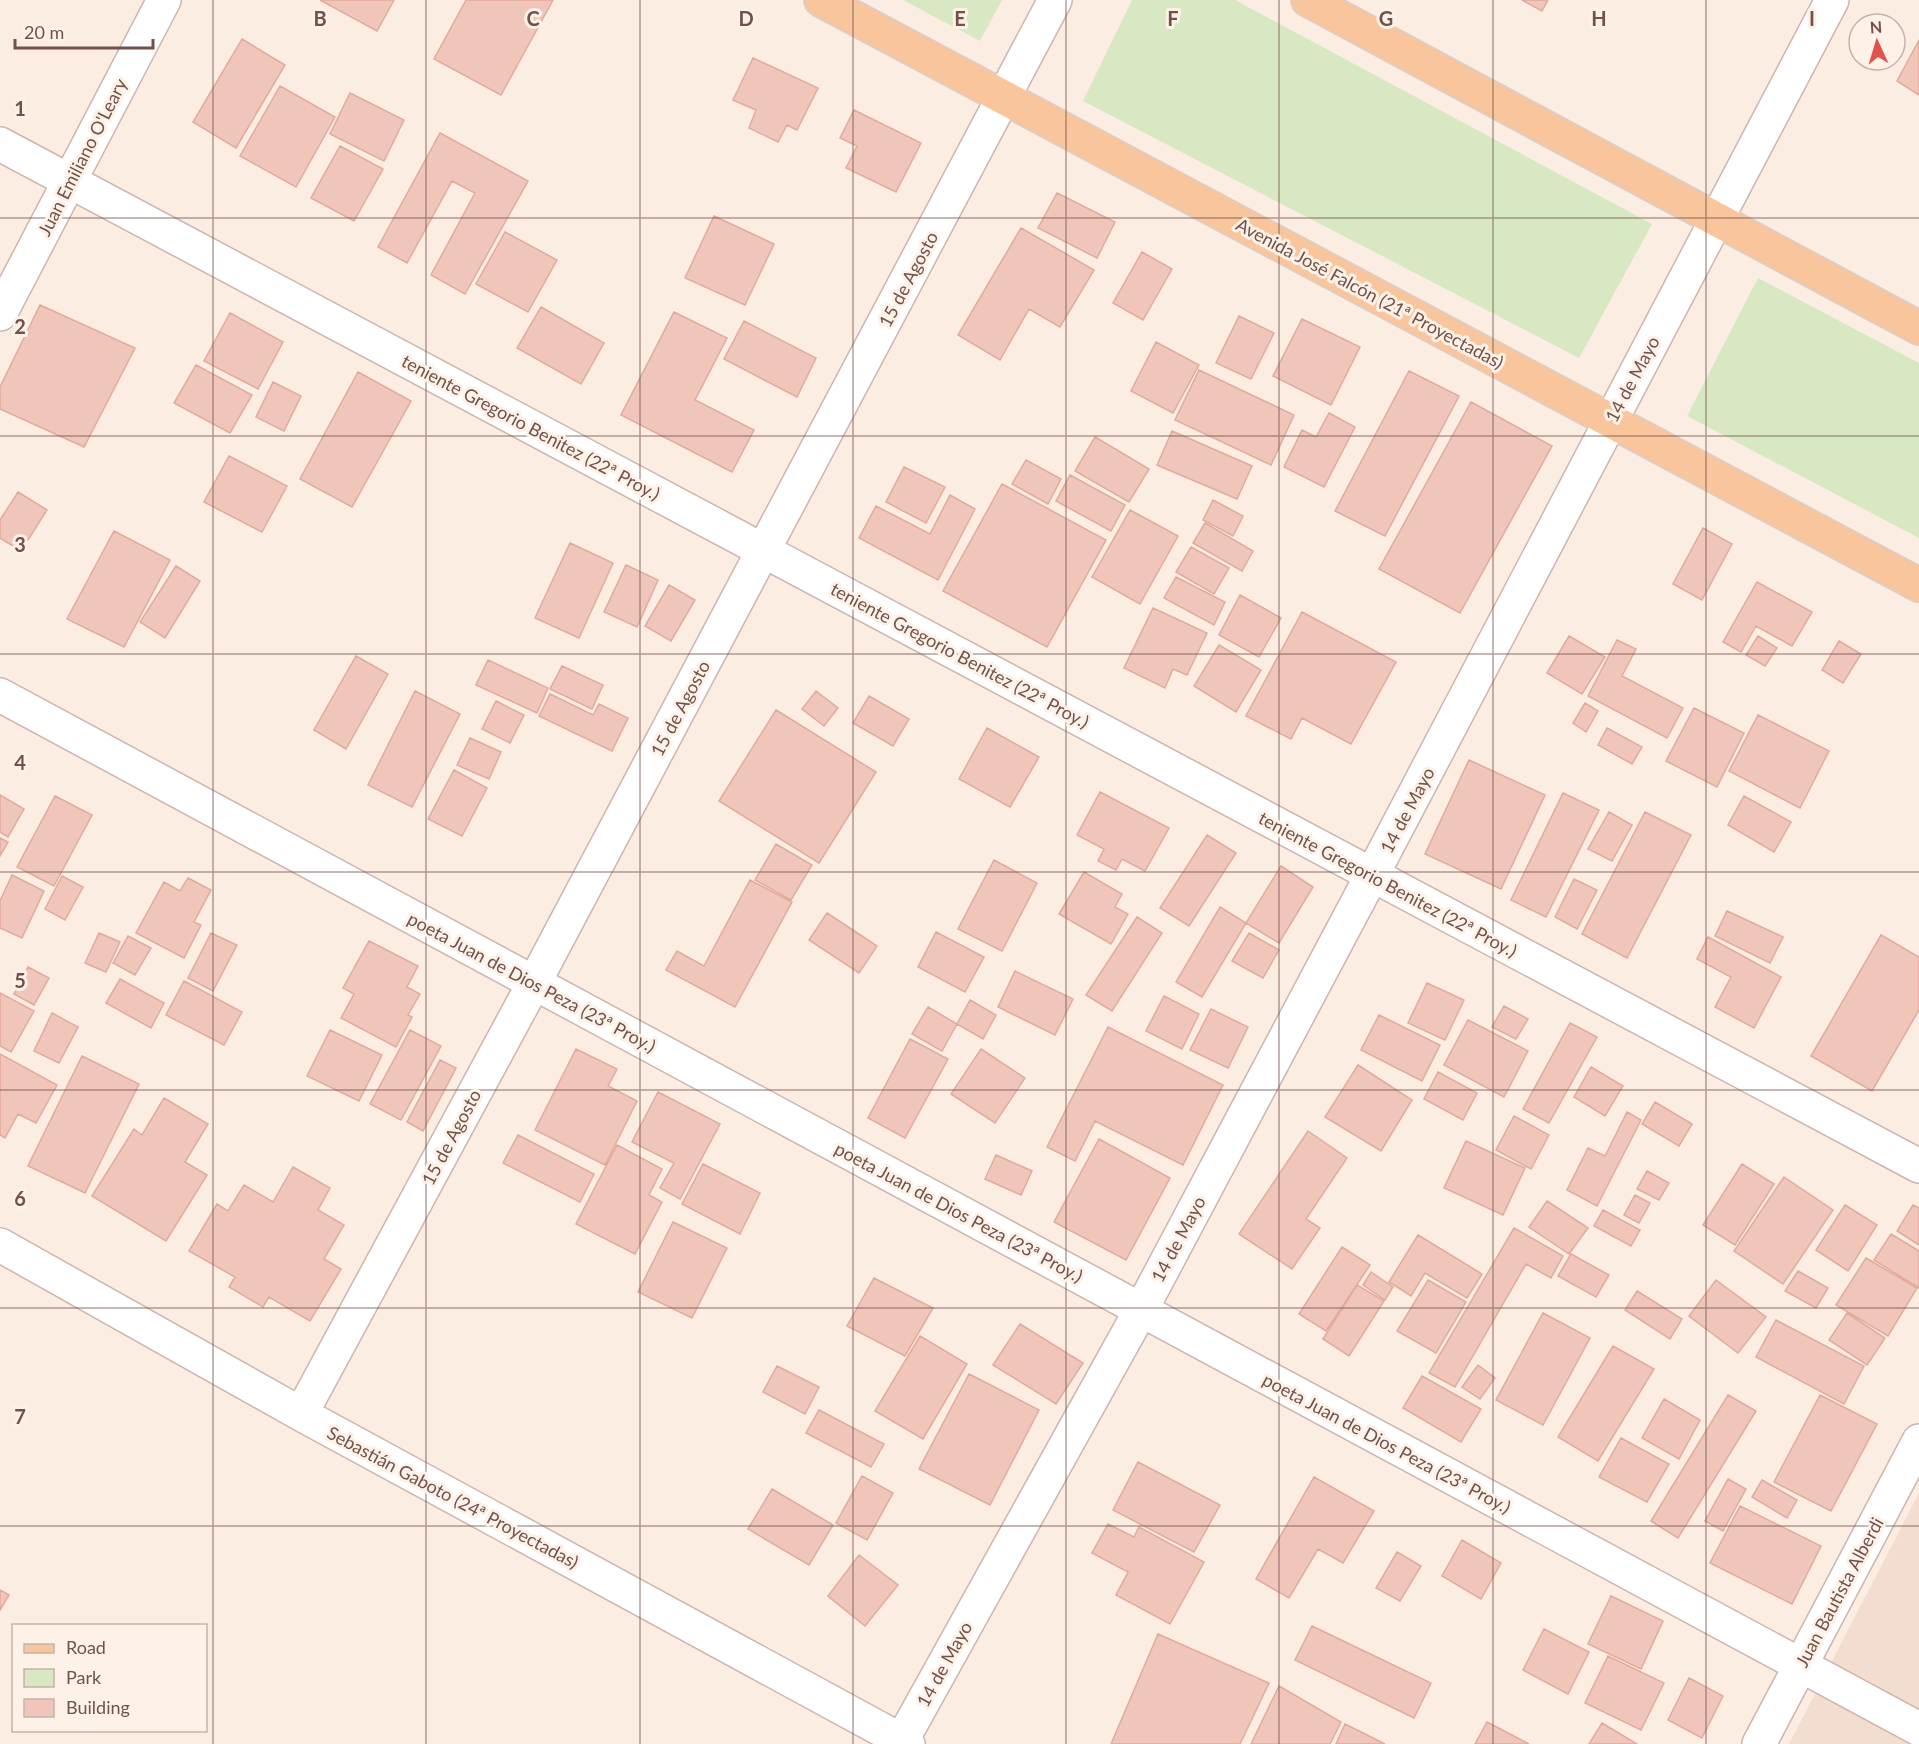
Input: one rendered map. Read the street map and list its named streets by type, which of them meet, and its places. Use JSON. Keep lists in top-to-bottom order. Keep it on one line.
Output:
{"streets":{"main road":["Avenida José Falcón (21ª Proyectadas)"],"street":["Juan Emiliano O'Leary","15 de Agosto","14 de Mayo","teniente Gregorio Benitez (22ª Proy.)","poeta Juan de Dios Peza (23ª Proy.)","Sebastián Gaboto (24ª Proyectadas)","Juan Bautista Alberdi"]},"crossings":[["Juan Emiliano O'Leary","teniente Gregorio Benitez (22ª Proy.)"],["15 de Agosto","Avenida José Falcón (21ª Proyectadas)"],["15 de Agosto","teniente Gregorio Benitez (22ª Proy.)"],["15 de Agosto","poeta Juan de Dios Peza (23ª Proy.)"],["15 de Agosto","Sebastián Gaboto (24ª Proyectadas)"],["Avenida José Falcón (21ª Proyectadas)","14 de Mayo"],["14 de Mayo","teniente Gregorio Benitez (22ª Proy.)"],["14 de Mayo","poeta Juan de Dios Peza (23ª Proy.)"],["14 de Mayo","Sebastián Gaboto (24ª Proyectadas)"],["poeta Juan de Dios Peza (23ª Proy.)","Juan Bautista Alberdi"]],"legend":["Road","Park","Building"],"scale_bar":"20 m","north":"top","grid":{"columns":["B","C","D","E","F","G","H","I"],"rows":["1","2","3","4","5","6","7"]}}
